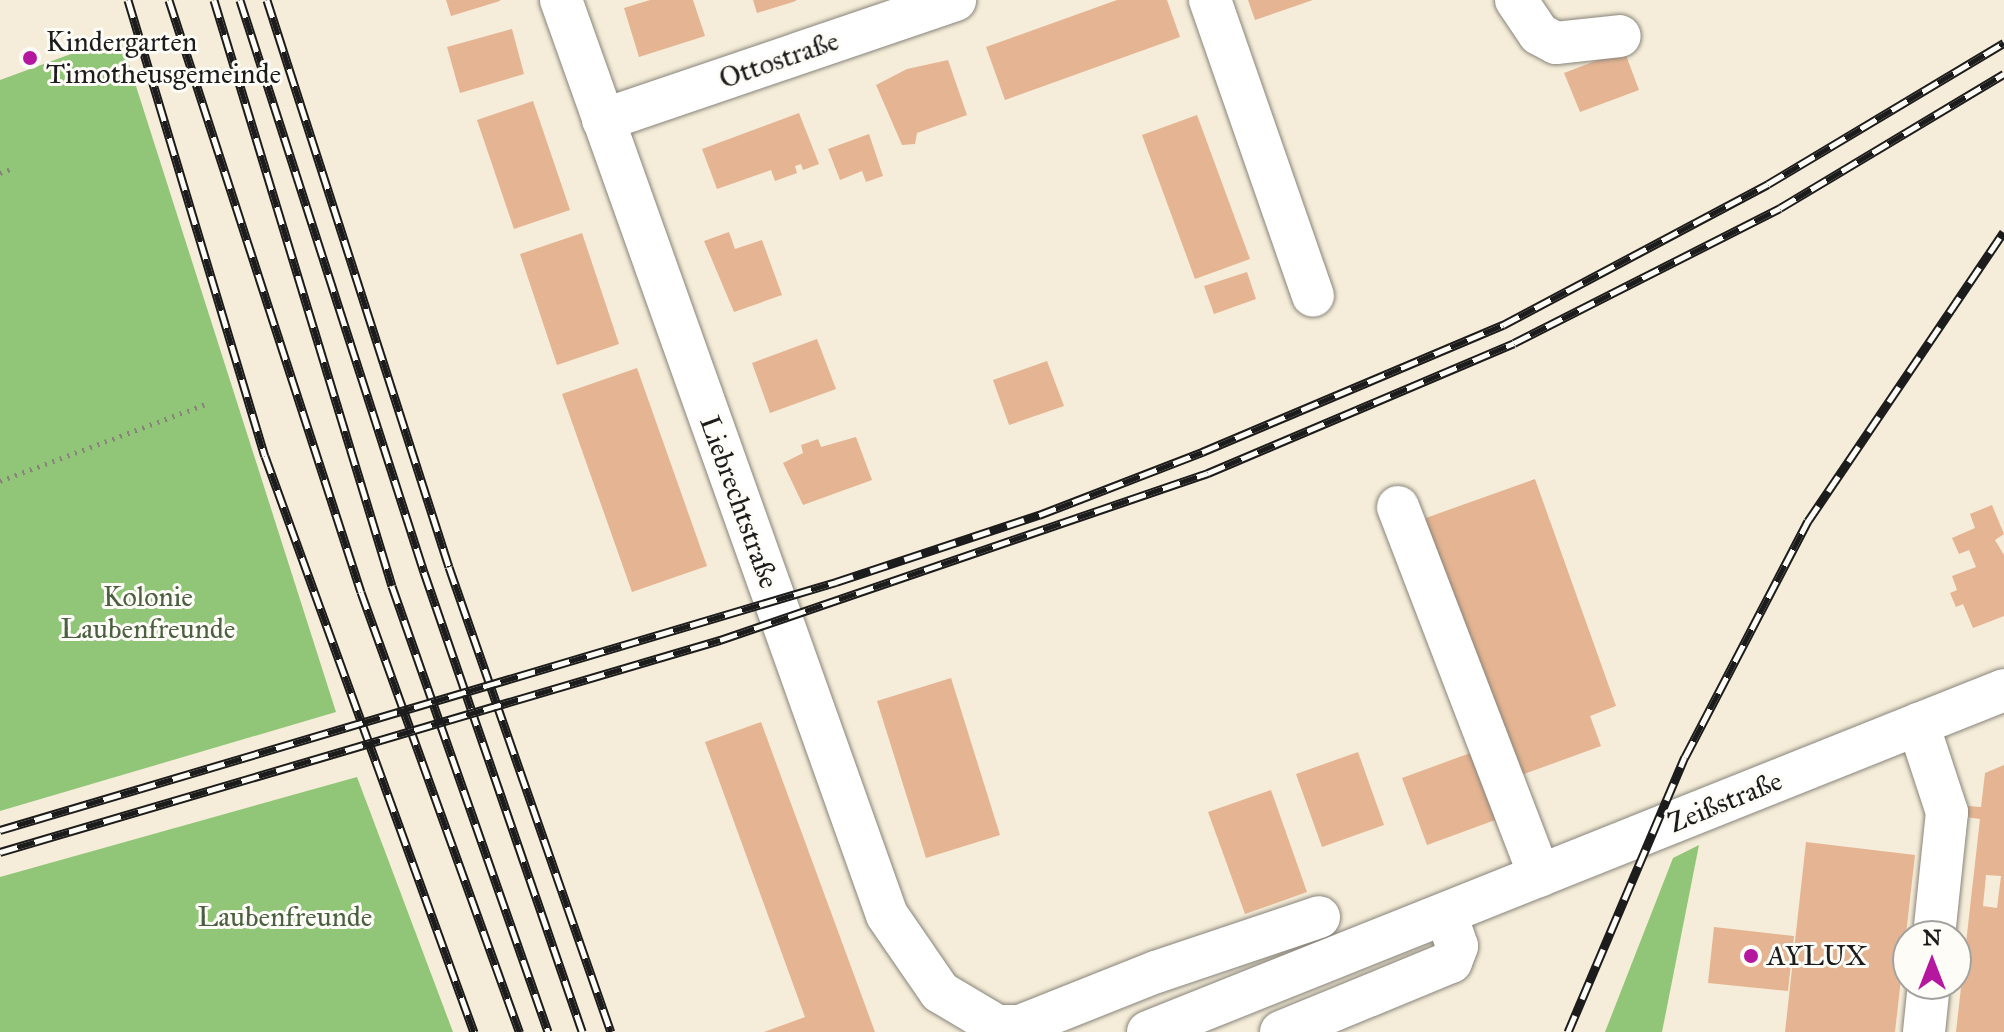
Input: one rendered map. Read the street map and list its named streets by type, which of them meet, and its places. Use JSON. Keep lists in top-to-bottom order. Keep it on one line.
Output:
{"streets":{"street":["Ottostraße","Liebrechtstraße","Zeißstraße"]},"crossings":[["Ottostraße","Liebrechtstraße"]],"parks":["Kolonie Laubenfreunde","Laubenfreunde"],"places":["Kindergarten Timotheusgemeinde","AYLUX"],"north":"top"}
